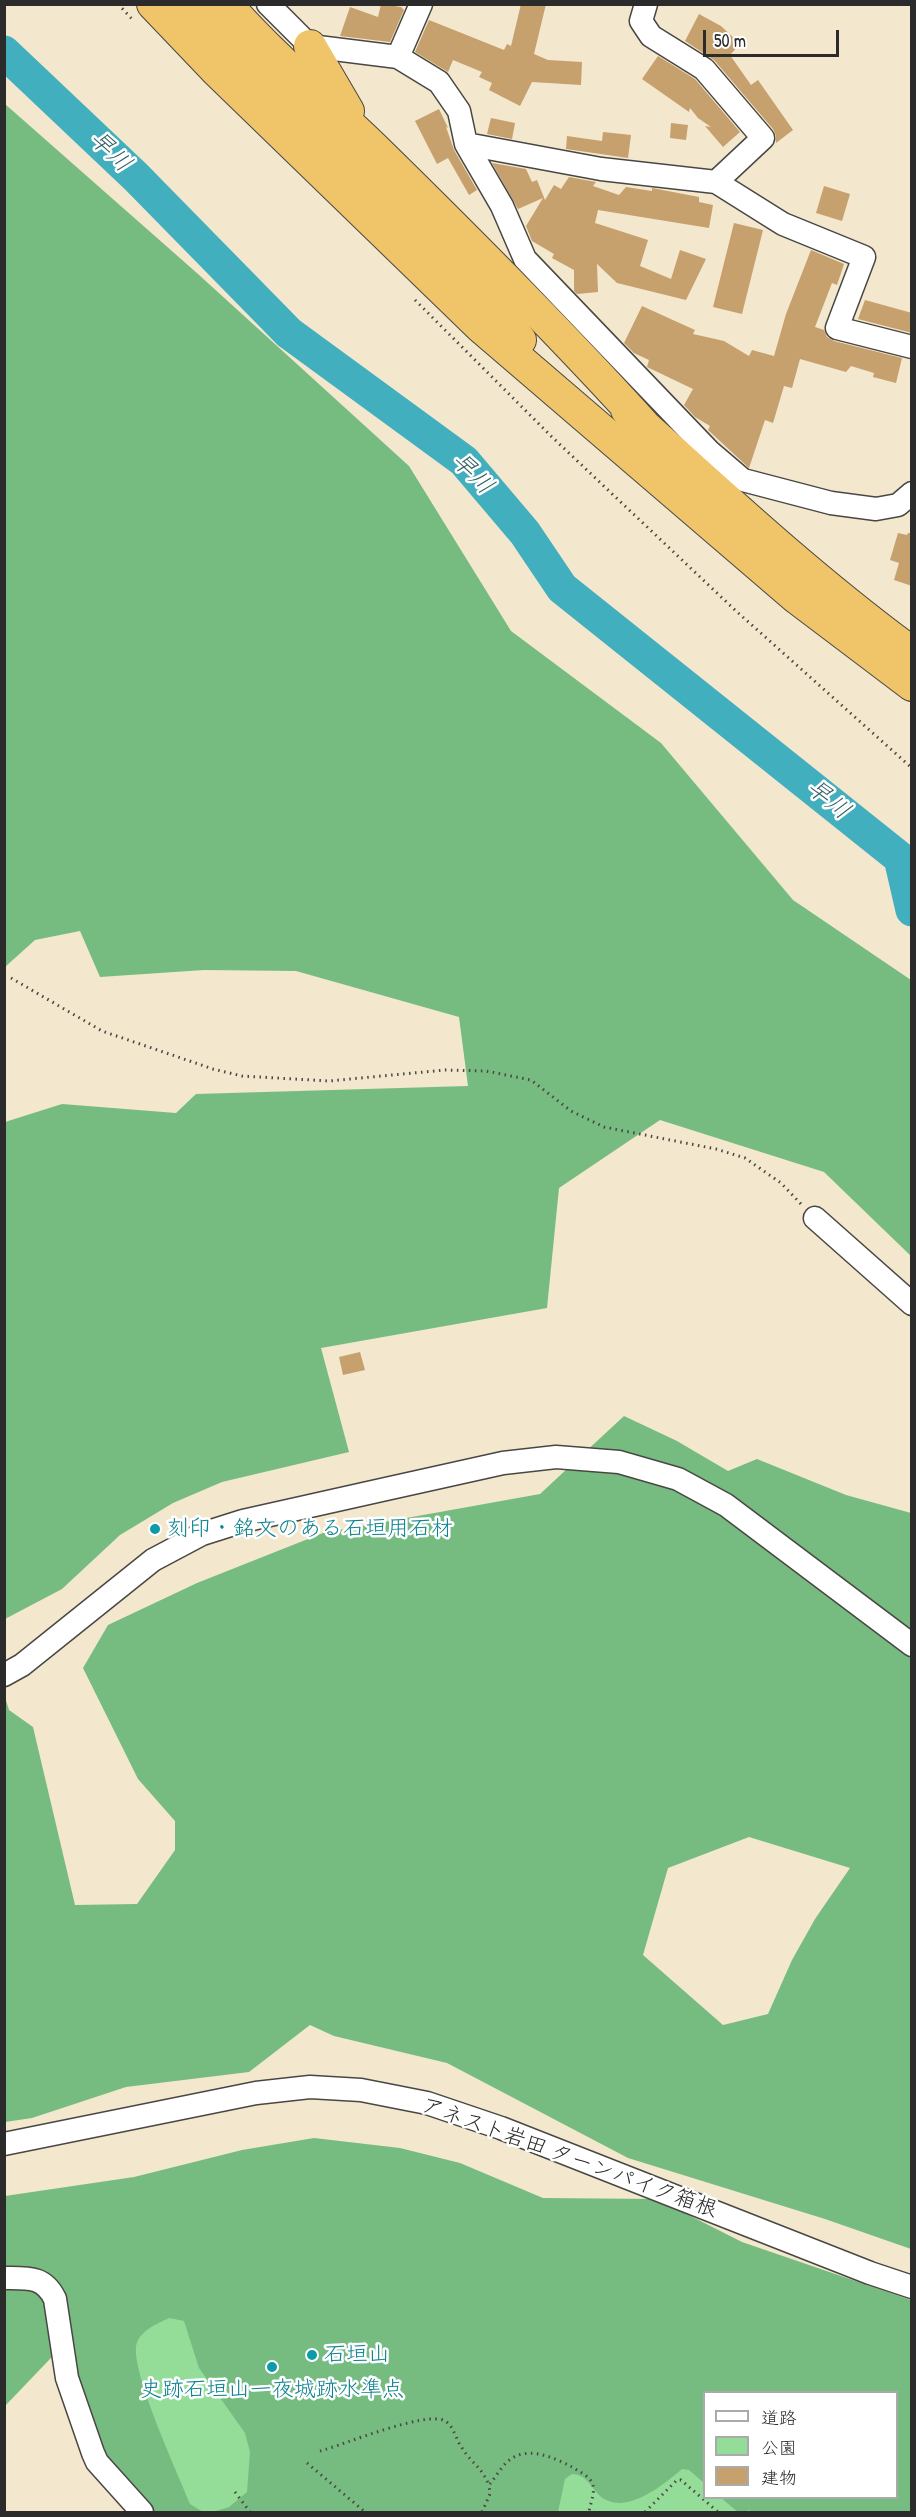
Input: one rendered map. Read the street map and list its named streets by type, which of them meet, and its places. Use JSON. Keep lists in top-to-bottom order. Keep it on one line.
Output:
{"streets":{"street":["アネスト岩田 ターンパイク箱根"]},"water":["早川"],"places":["刻印・銘文のある石垣用石材","石垣山","史跡石垣山一夜城跡水準点"],"legend":["道路","公園","建物"],"scale_bar":"50 m"}
